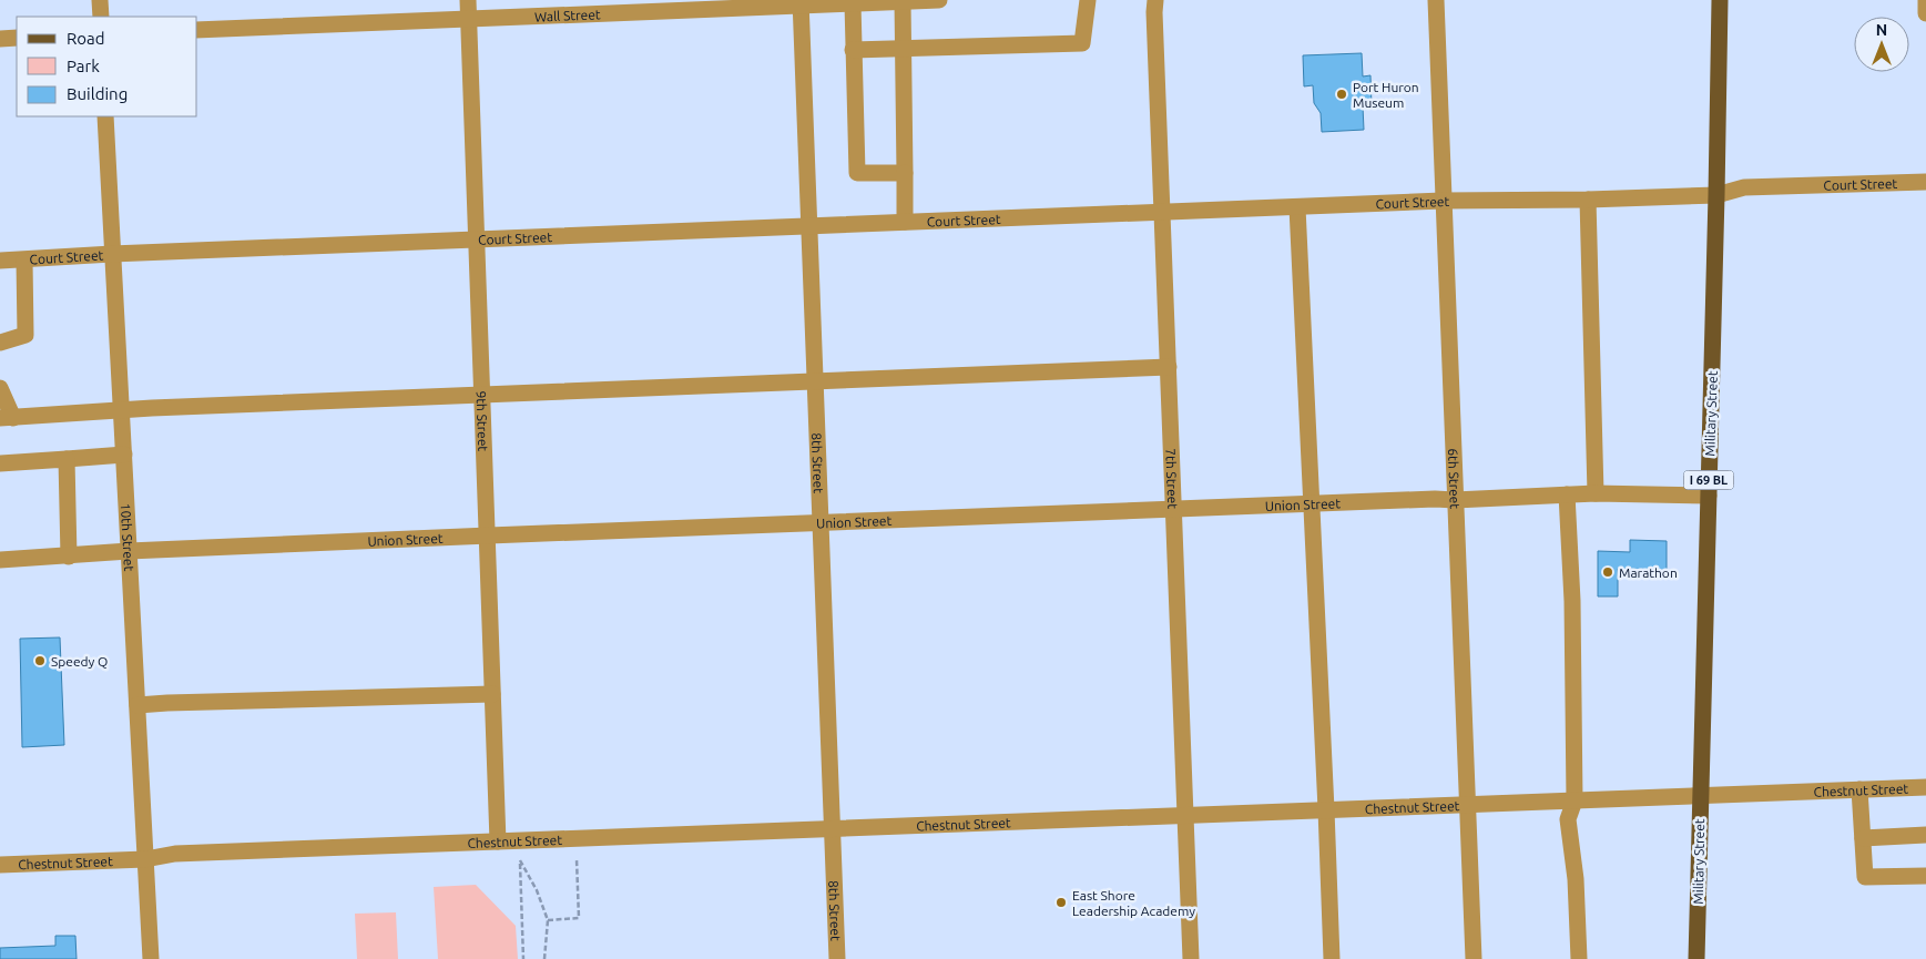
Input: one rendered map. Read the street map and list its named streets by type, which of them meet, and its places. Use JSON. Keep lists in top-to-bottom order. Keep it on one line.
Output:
{"streets":{"main road":["Military Street","I 69 BL"],"street":["Wall Street","Court Street","9th Street","8th Street","7th Street","6th Street","Union Street","10th Street","Chestnut Street"]},"crossings":[["Wall Street","9th Street"],["Wall Street","8th Street"],["Court Street","Military Street"],["Court Street","9th Street"],["Court Street","8th Street"],["Court Street","7th Street"],["Court Street","6th Street"],["Court Street","10th Street"],["Military Street","Union Street"],["Military Street","Chestnut Street"],["9th Street","Union Street"],["9th Street","Chestnut Street"],["8th Street","Union Street"],["8th Street","Chestnut Street"],["7th Street","Union Street"],["7th Street","Chestnut Street"],["6th Street","Union Street"],["6th Street","Chestnut Street"],["Union Street","10th Street"],["10th Street","Chestnut Street"]],"places":["Port Huron Museum","Marathon","Speedy Q","East Shore Leadership Academy"],"legend":["Road","Park","Building"],"north":"top"}
